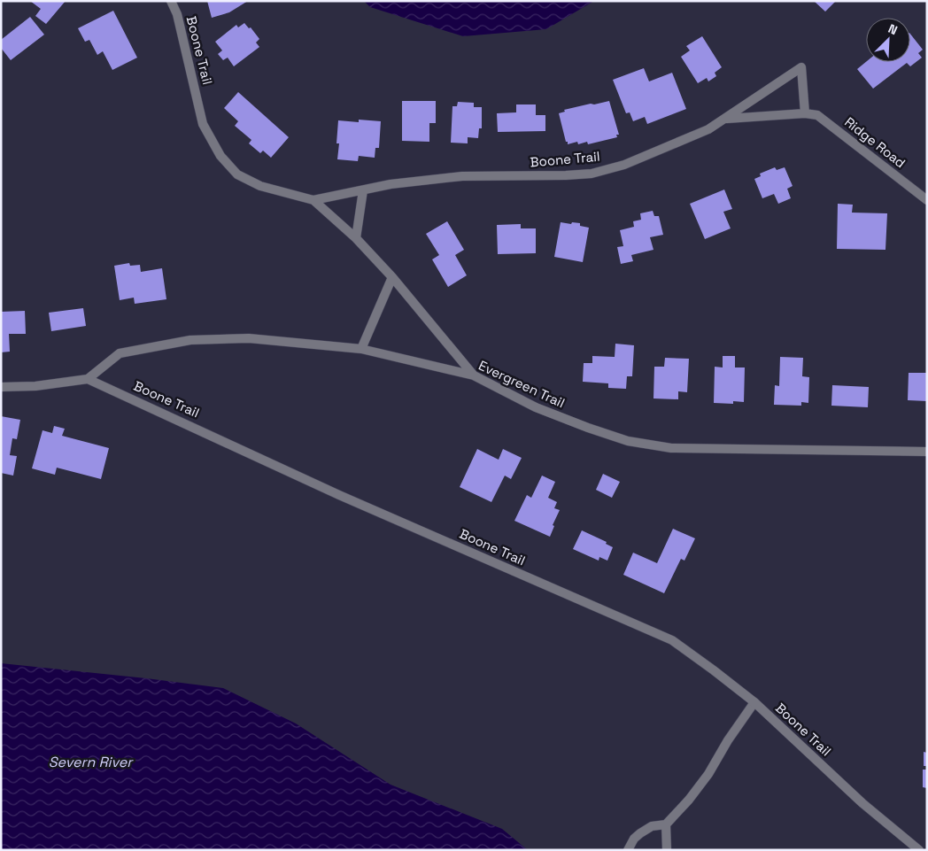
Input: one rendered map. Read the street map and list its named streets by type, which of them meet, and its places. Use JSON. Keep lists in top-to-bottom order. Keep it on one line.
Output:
{"streets":{"street":["Boone Trail","Ridge Road","Evergreen Trail"]},"crossings":[["Boone Trail","Ridge Road"],["Boone Trail","Evergreen Trail"]],"water":["Severn River"],"north":"top right"}
